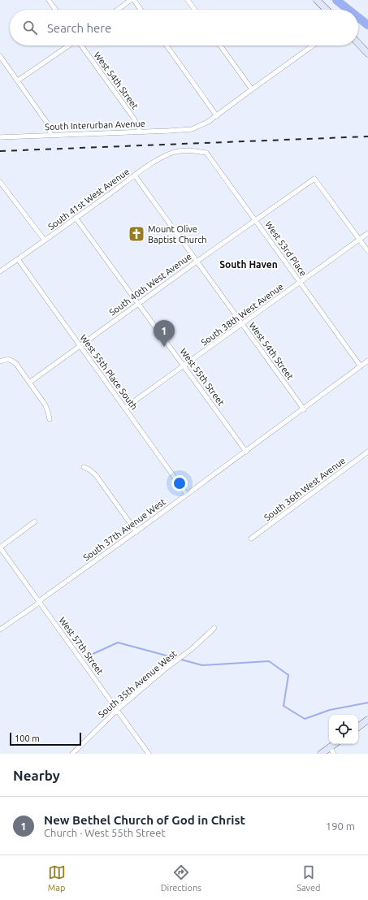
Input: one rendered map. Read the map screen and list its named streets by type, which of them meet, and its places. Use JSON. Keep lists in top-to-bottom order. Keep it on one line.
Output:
{"streets":{"street":["West 54th Street","South Interurban Avenue","South 41st West Avenue","West 53rd Place","South 40th West Avenue","South 38th West Avenue","West 55th Place South","West 55th Street","South 36th West Avenue","South 37th Avenue West","West 57th Street","South 35th Avenue West"]},"crossings":[["West 54th Street","South Interurban Avenue"],["West 54th Street","South 41st West Avenue"],["West 54th Street","South 40th West Avenue"],["West 54th Street","South 38th West Avenue"],["West 54th Street","South 37th Avenue West"],["South 41st West Avenue","West 53rd Place"],["South 41st West Avenue","West 55th Place South"],["South 41st West Avenue","West 55th Street"],["West 53rd Place","South 40th West Avenue"],["West 53rd Place","South 38th West Avenue"],["West 53rd Place","South 37th Avenue West"],["South 40th West Avenue","South 38th West Avenue"],["South 40th West Avenue","West 55th Place South"],["South 40th West Avenue","West 55th Street"],["South 38th West Avenue","West 55th Place South"],["South 38th West Avenue","West 55th Street"],["West 55th Place South","South 37th Avenue West"],["West 55th Street","South 37th Avenue West"],["South 37th Avenue West","West 57th Street"],["West 57th Street","South 35th Avenue West"]],"districts":["South Haven"],"places":{"church":["Mount Olive Baptist Church"]},"scale_bar":"100 m","page":{"search":"Search here","pins":"1","scale":"100 m","heading":"Nearby","list":[{"mark":"1","name":"New Bethel Church of God in Christ","note":"Church · West 55th Street","value":"190 m"}],"nav":["Map","Directions","Saved"]}}
